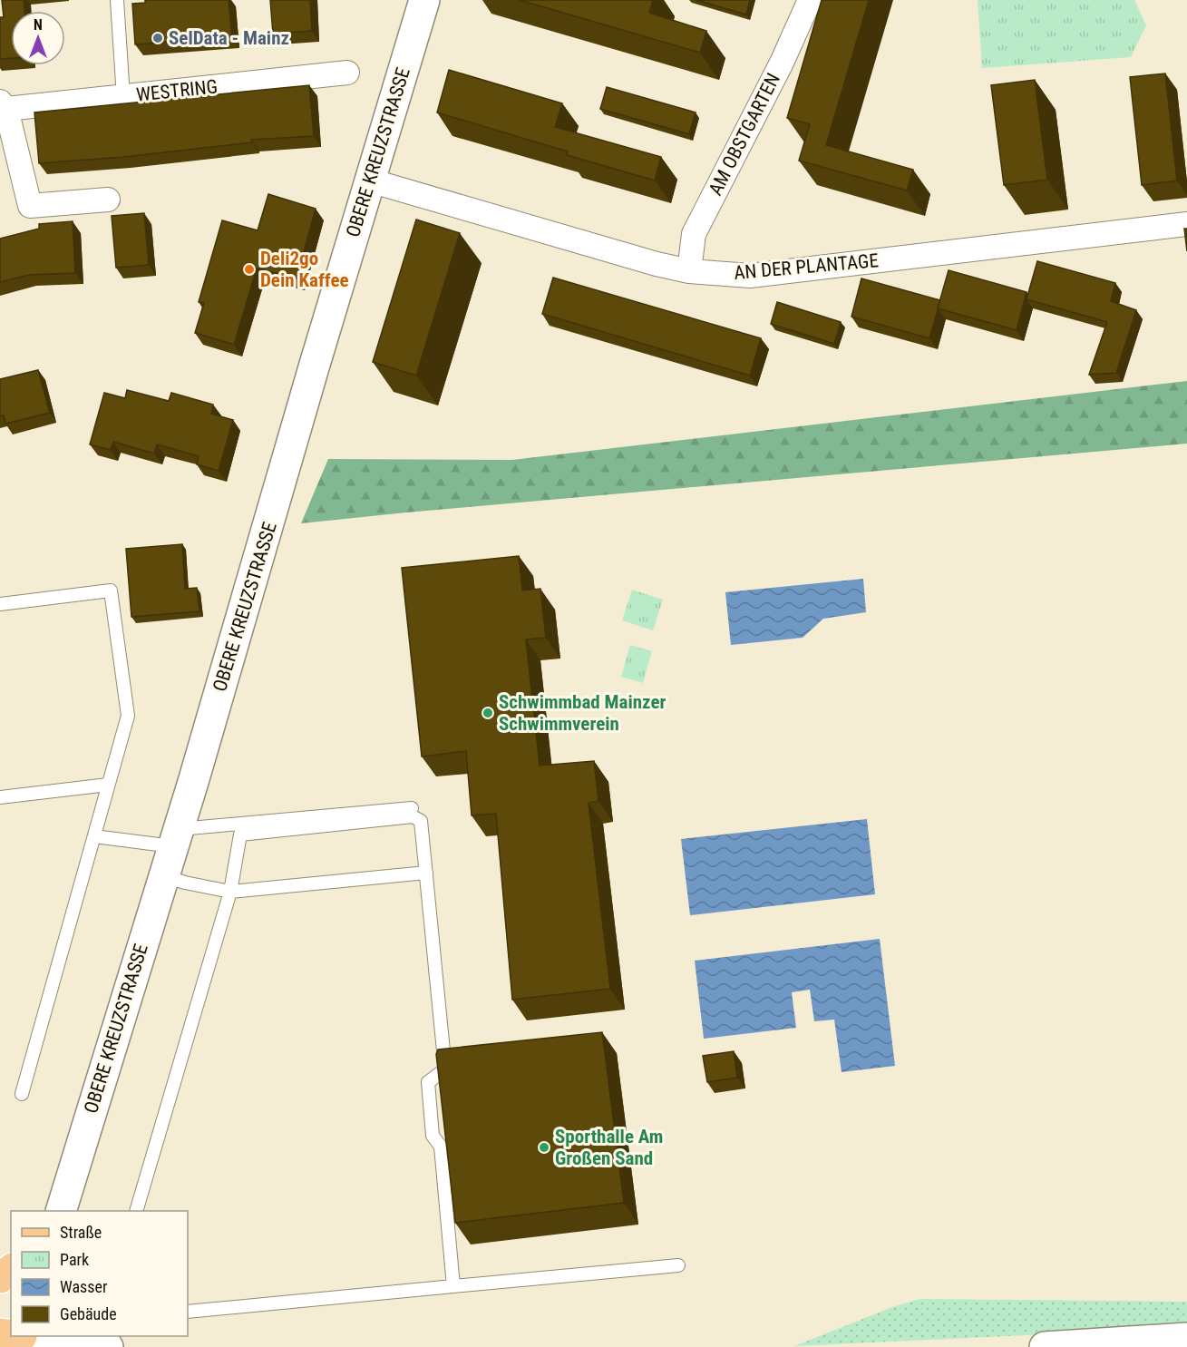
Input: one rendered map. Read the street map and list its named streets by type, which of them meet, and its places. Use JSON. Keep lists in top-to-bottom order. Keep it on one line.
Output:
{"streets":{"street":["WESTRING","AM OBSTGARTEN","OBERE KREUZSTRASSE","AN DER PLANTAGE"]},"crossings":[["AM OBSTGARTEN","AN DER PLANTAGE"],["OBERE KREUZSTRASSE","AN DER PLANTAGE"]],"places":["SelData - Mainz","Deli2go Dein Kaffee","Schwimmbad Mainzer Schwimmverein","Sporthalle Am Großen Sand"],"legend":["Straße","Park","Wasser","Gebäude"],"north":"top"}
